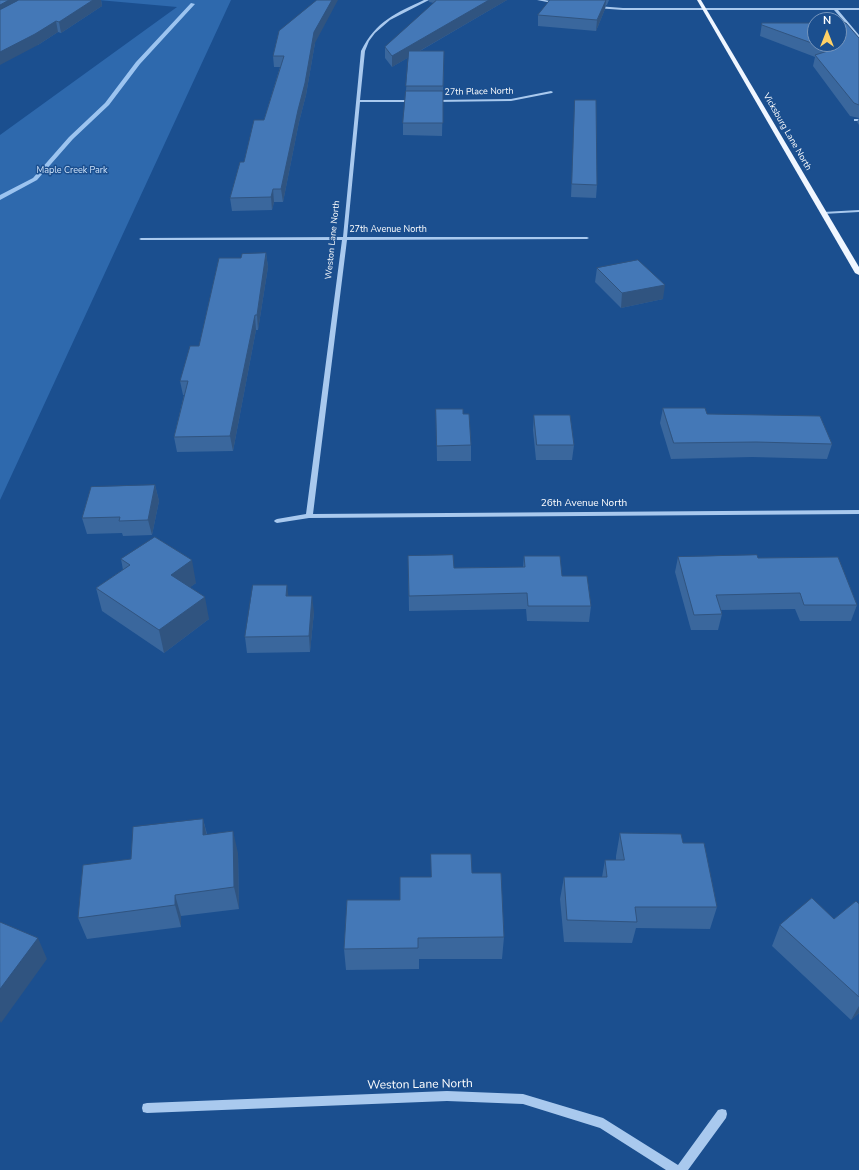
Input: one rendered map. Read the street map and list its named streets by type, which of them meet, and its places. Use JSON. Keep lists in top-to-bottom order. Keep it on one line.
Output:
{"streets":{"main road":["Vicksburg Lane North"],"street":["27th Place North","27th Avenue North","Weston Lane North","26th Avenue North"]},"crossings":[["27th Avenue North","Weston Lane North"],["Weston Lane North","26th Avenue North"]],"parks":["Maple Creek Park"],"north":"top"}
